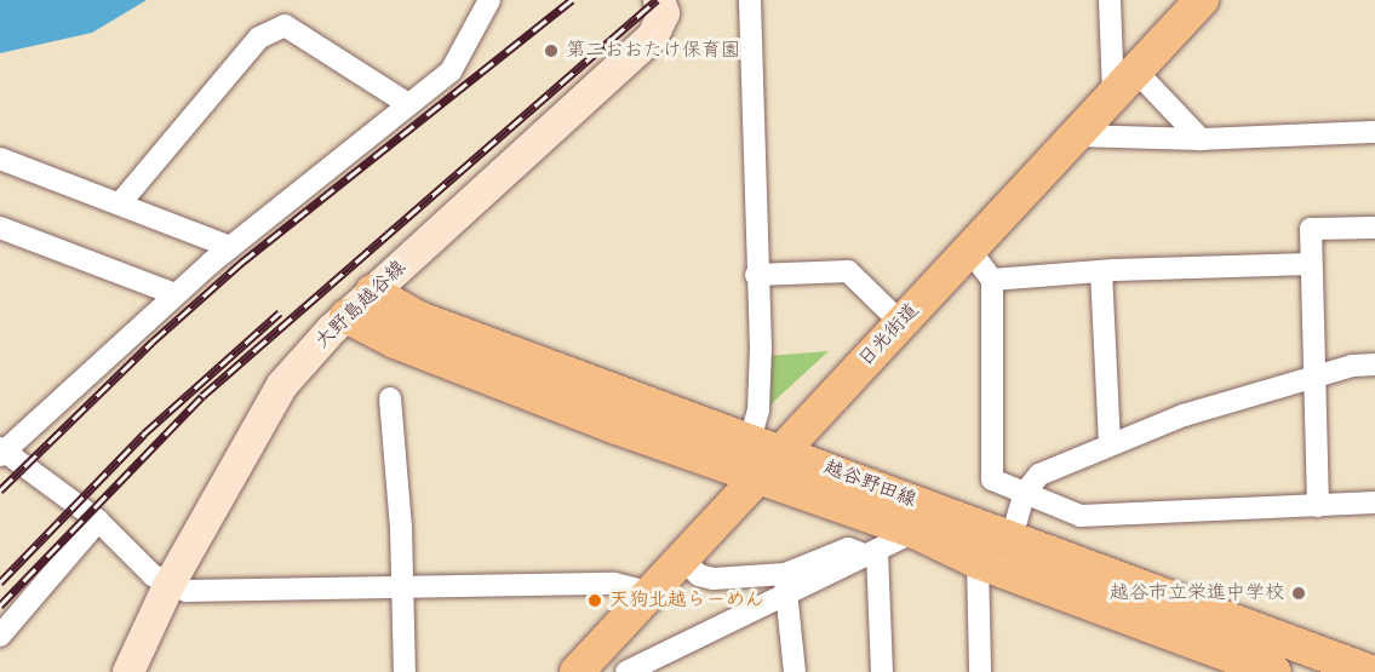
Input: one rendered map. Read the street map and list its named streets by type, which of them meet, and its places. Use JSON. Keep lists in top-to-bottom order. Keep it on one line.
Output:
{"streets":{"main road":["大野島越谷線","日光街道","越谷野田線"]},"crossings":[["大野島越谷線","越谷野田線"],["日光街道","越谷野田線"]],"places":["第二おおたけ保育園","越谷市立栄進中学校","天狗北越らーめん"]}
